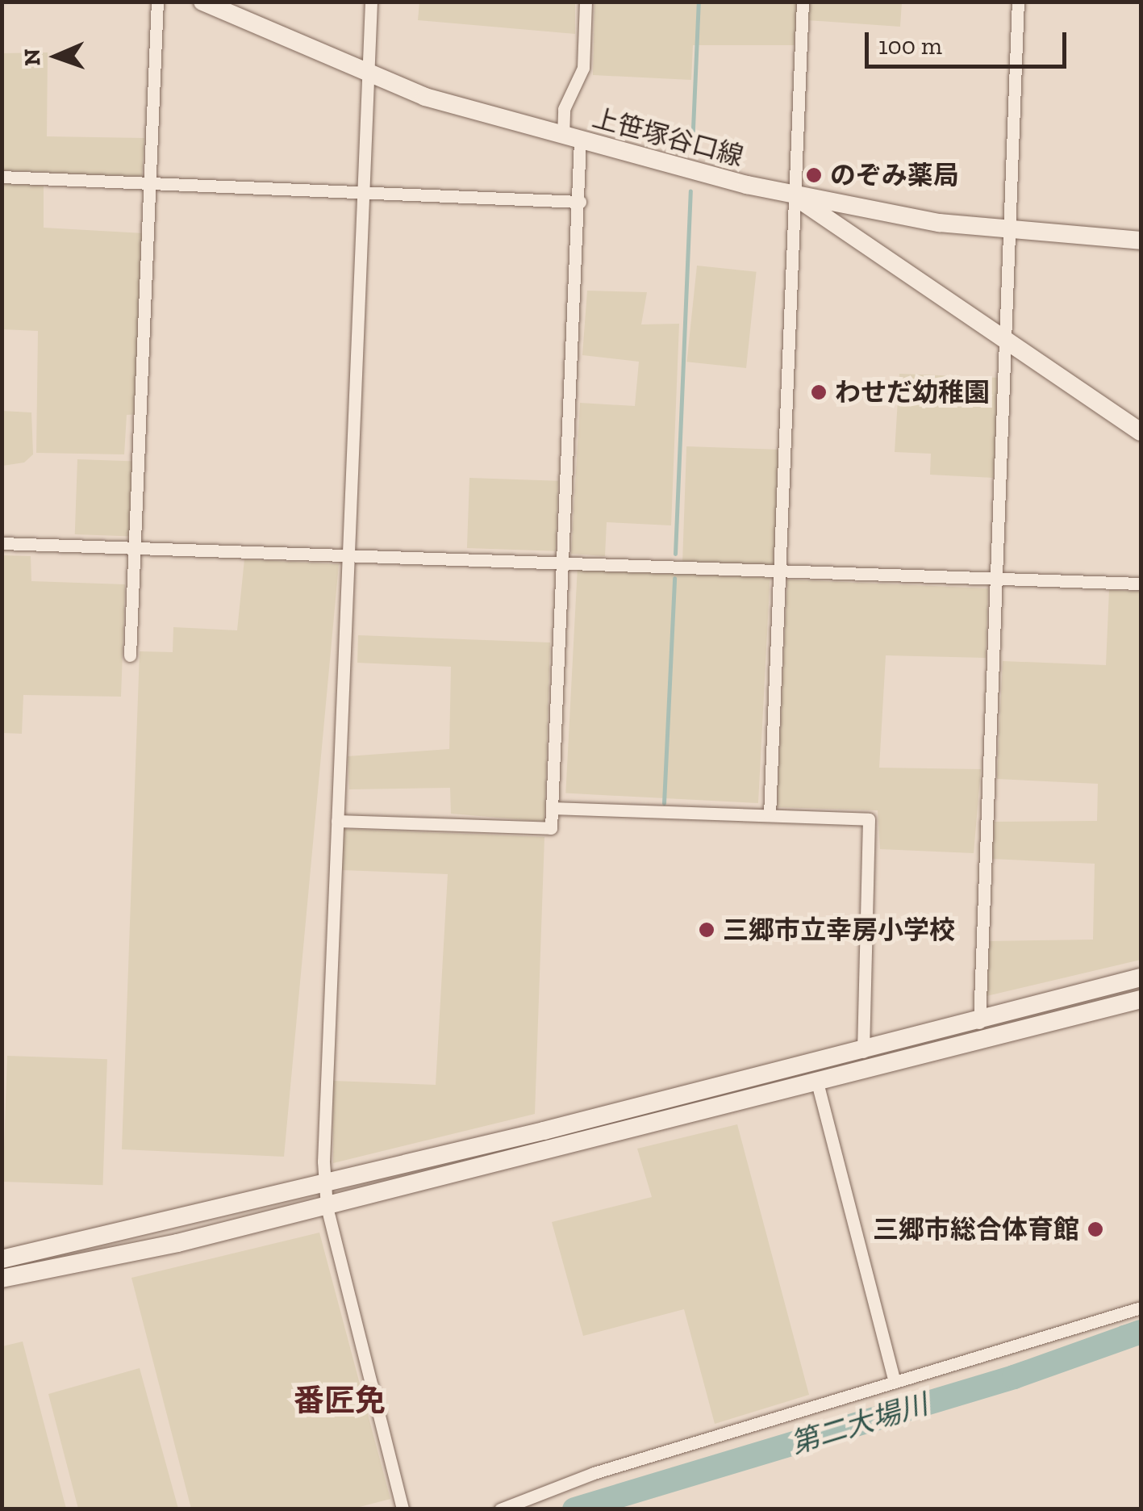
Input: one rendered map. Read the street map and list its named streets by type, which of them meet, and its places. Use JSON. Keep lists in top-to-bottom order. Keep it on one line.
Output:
{"streets":{"street":["上笹塚谷口線"]},"districts":["番匠免"],"water":["第二大場川"],"places":["のぞみ薬局","わせだ幼稚園","三郷市立幸房小学校","三郷市総合体育館"],"scale_bar":"100 m","north":"left"}
